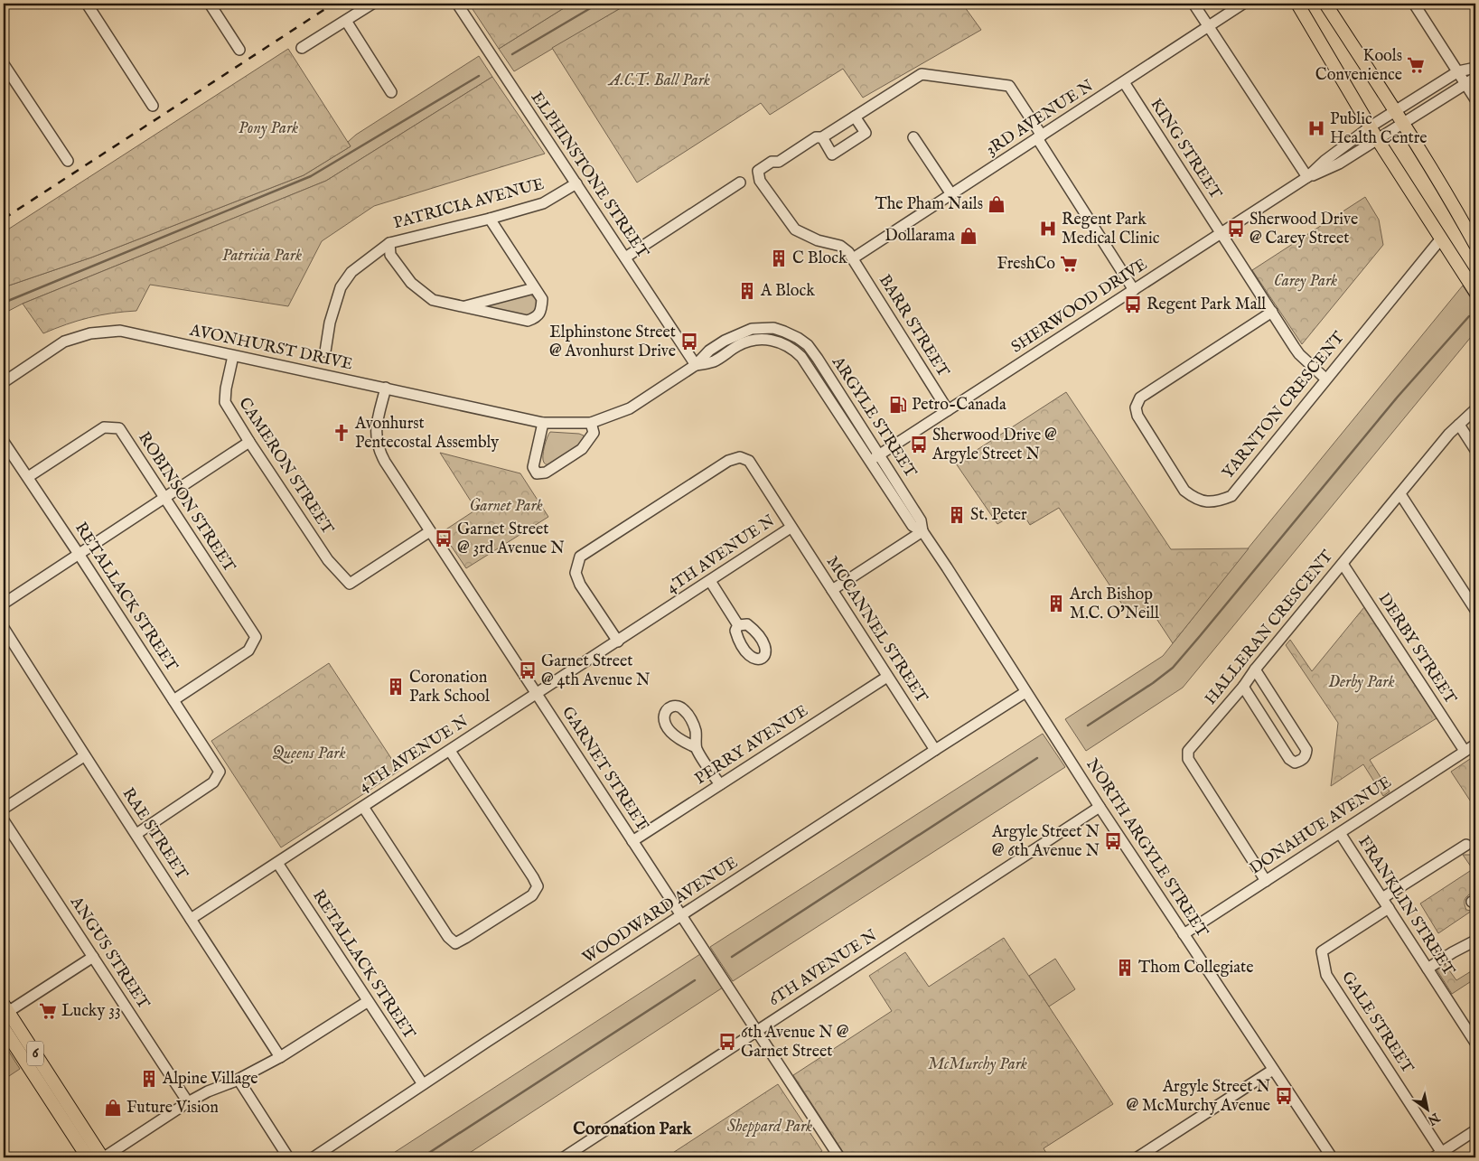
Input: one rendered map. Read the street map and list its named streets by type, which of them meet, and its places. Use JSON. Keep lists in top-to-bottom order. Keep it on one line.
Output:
{"streets":{"main road":["6"],"street":["3RD AVENUE N","KING STREET","ELPHINSTONE STREET","PATRICIA AVENUE","SHERWOOD DRIVE","BARR STREET","AVONHURST DRIVE","YARNTON CRESCENT","ARGYLE STREET","CAMERON STREET","ROBINSON STREET","4TH AVENUE N","RETALLACK STREET","HALLERAN CRESCENT","MCCANNEL STREET","DERBY STREET","PERRY AVENUE","GARNET STREET","DONAHUE AVENUE","RAE STREET","NORTH ARGYLE STREET","FRANKLIN STREET","WOODWARD AVENUE","ANGUS STREET","6TH AVENUE N","GALE STREET"]},"crossings":[["3RD AVENUE N","KING STREET"],["3RD AVENUE N","BARR STREET"],["KING STREET","SHERWOOD DRIVE"],["KING STREET","YARNTON CRESCENT"],["ELPHINSTONE STREET","PATRICIA AVENUE"],["ELPHINSTONE STREET","AVONHURST DRIVE"],["SHERWOOD DRIVE","BARR STREET"],["SHERWOOD DRIVE","ARGYLE STREET"],["AVONHURST DRIVE","ARGYLE STREET"],["AVONHURST DRIVE","CAMERON STREET"],["AVONHURST DRIVE","GARNET STREET"],["ARGYLE STREET","NORTH ARGYLE STREET"],["ARGYLE STREET","WOODWARD AVENUE"],["CAMERON STREET","GARNET STREET"],["ROBINSON STREET","RETALLACK STREET"],["4TH AVENUE N","RETALLACK STREET"],["4TH AVENUE N","MCCANNEL STREET"],["4TH AVENUE N","GARNET STREET"],["4TH AVENUE N","RAE STREET"],["RETALLACK STREET","RAE STREET"],["RETALLACK STREET","WOODWARD AVENUE"],["HALLERAN CRESCENT","DERBY STREET"],["HALLERAN CRESCENT","DONAHUE AVENUE"],["MCCANNEL STREET","PERRY AVENUE"],["MCCANNEL STREET","WOODWARD AVENUE"],["DERBY STREET","DONAHUE AVENUE"],["PERRY AVENUE","GARNET STREET"],["GARNET STREET","WOODWARD AVENUE"],["GARNET STREET","6TH AVENUE N"],["DONAHUE AVENUE","NORTH ARGYLE STREET"],["DONAHUE AVENUE","FRANKLIN STREET"],["NORTH ARGYLE STREET","WOODWARD AVENUE"],["NORTH ARGYLE STREET","6TH AVENUE N"],["FRANKLIN STREET","GALE STREET"]],"districts":["Coronation Park"],"parks":["A.C.T. Ball Park","Pony Park","Patricia Park","Carey Park","Garnet Park","Derby Park","Queens Park","McMurchy Park","Sheppard Park"],"places":{"supermarket":["Kools Convenience","FreshCo","Lucky 33"],"hospital":["Public Health Centre","Regent Park Medical Clinic"],"shop":["The Pham Nails","Dollarama","Future Vision"],"bus stop":["Sherwood Drive @ Carey Street","Regent Park Mall","Elphinstone Street @ Avonhurst Drive","Sherwood Drive @ Argyle Street N","Garnet Street @ 3rd Avenue N","Garnet Street @ 4th Avenue N","Argyle Street N @ 6th Avenue N","6th Avenue N @ Garnet Street","Argyle Street N @ McMurchy Avenue"],"building":["C Block","A Block","St. Peter","Arch Bishop M.C. O'Neill","Coronation Park School","Thom Collegiate","Alpine Village"],"fuel station":["Petro-Canada"],"church":["Avonhurst Pentecostal Assembly"]},"north":"bottom right"}
